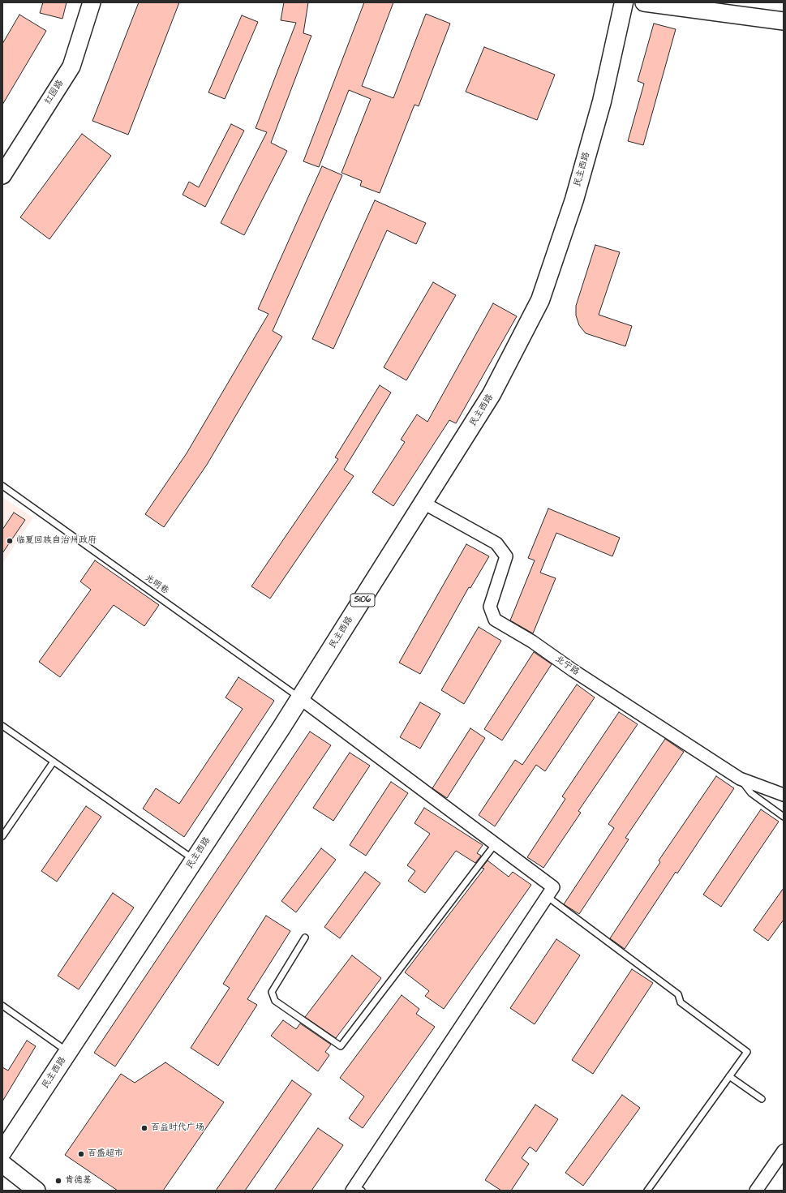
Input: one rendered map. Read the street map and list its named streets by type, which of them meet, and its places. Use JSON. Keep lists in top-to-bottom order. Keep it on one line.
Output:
{"streets":{"main road":["红园路","民主西路","S106"],"street":["北宁路"],"lane":["光明巷"]},"crossings":[["民主西路","光明巷"],["民主西路","北宁路"]],"places":["临夏回族自治州政府","百益时代广场","百盛超市","肯德基"]}
